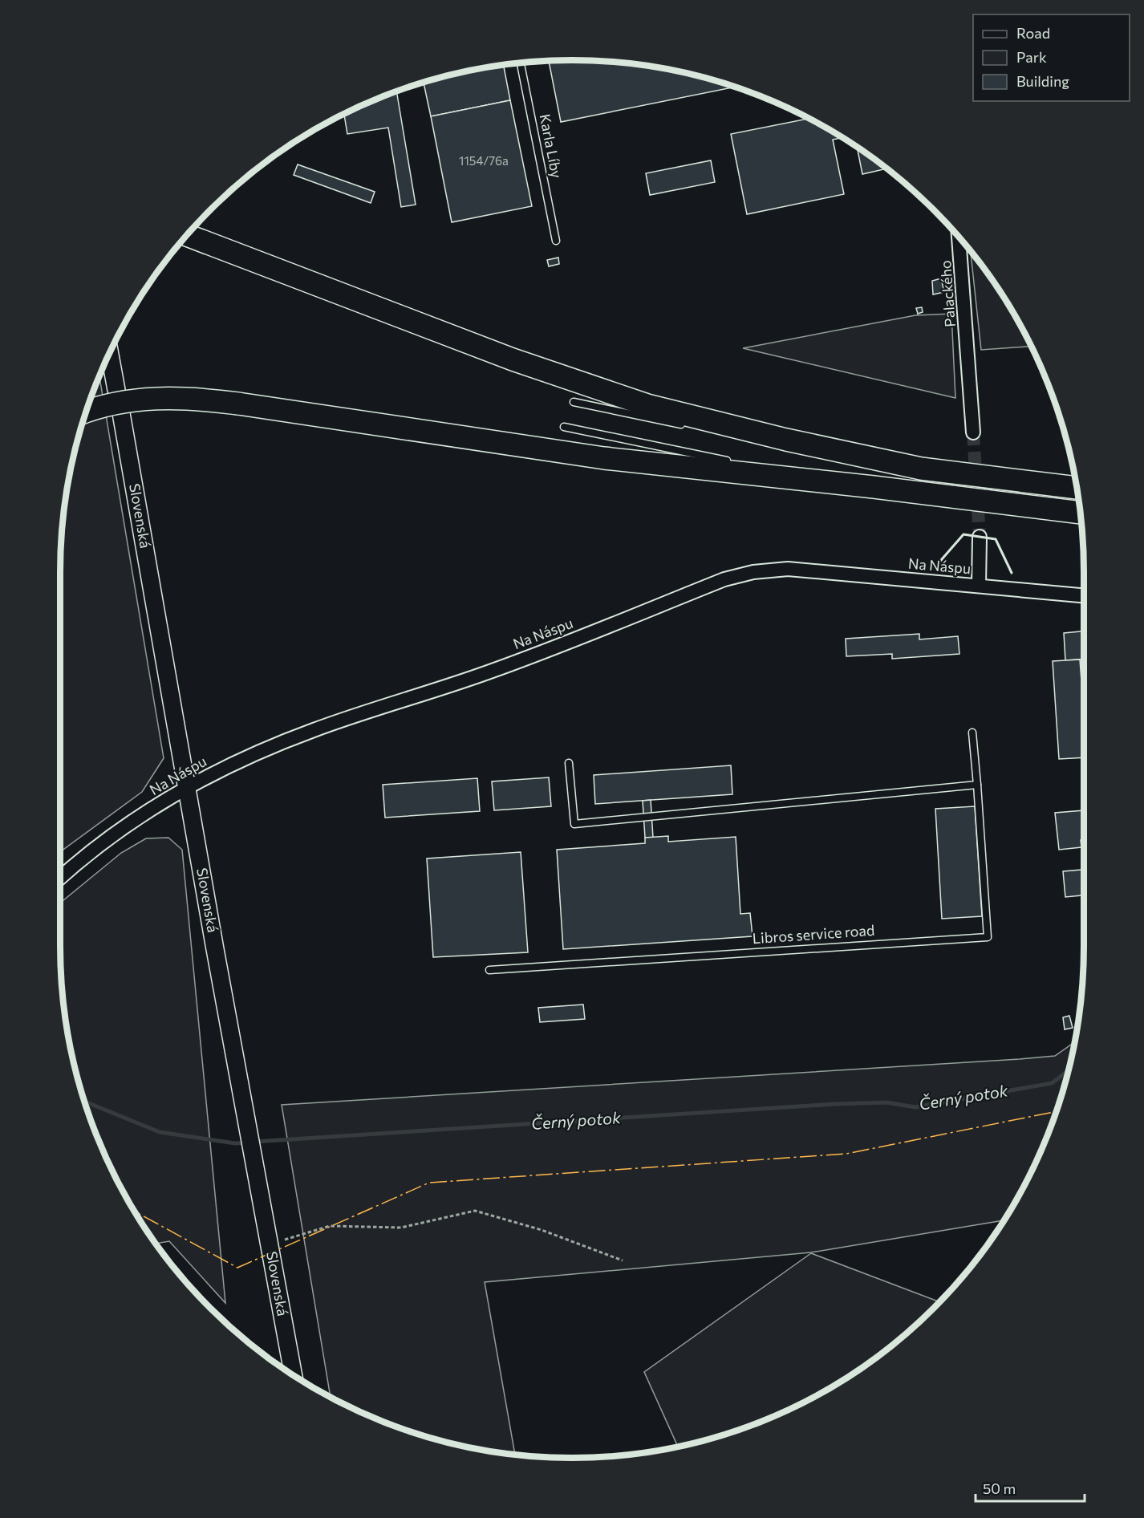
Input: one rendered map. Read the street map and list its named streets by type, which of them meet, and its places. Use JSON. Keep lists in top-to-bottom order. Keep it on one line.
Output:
{"streets":{"street":["Palackého","Slovenská","Na Náspu"],"lane":["Karla Líby","Libros service road"]},"crossings":[["Slovenská","Na Náspu"]],"water":["Černý potok"],"house_numbers":["1154/76a"],"legend":["Road","Park","Building"],"scale_bar":"50 m"}
